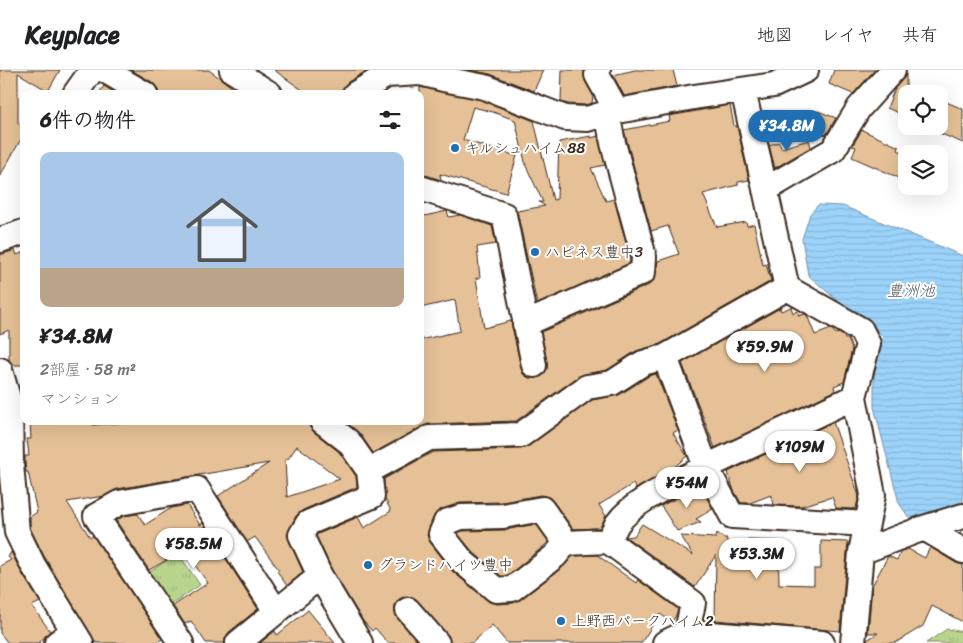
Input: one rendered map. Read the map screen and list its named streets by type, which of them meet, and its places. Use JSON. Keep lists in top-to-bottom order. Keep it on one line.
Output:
{"water":["豊洲池"],"places":["キルシュハイム88","ハピネス豊中3","グランドハイツ豊中","上野西パークハイム2"],"page":{"header":"Keyplace","nav":["地図","レイヤ","共有"],"heading":"6件の物件","price":["¥34.8M","¥59.9M","¥109M","¥54M","¥58.5M","¥53.3M"],"list":[{"name":"¥34.8M","note":"2部屋 · 58 m² · マンション"}]}}
